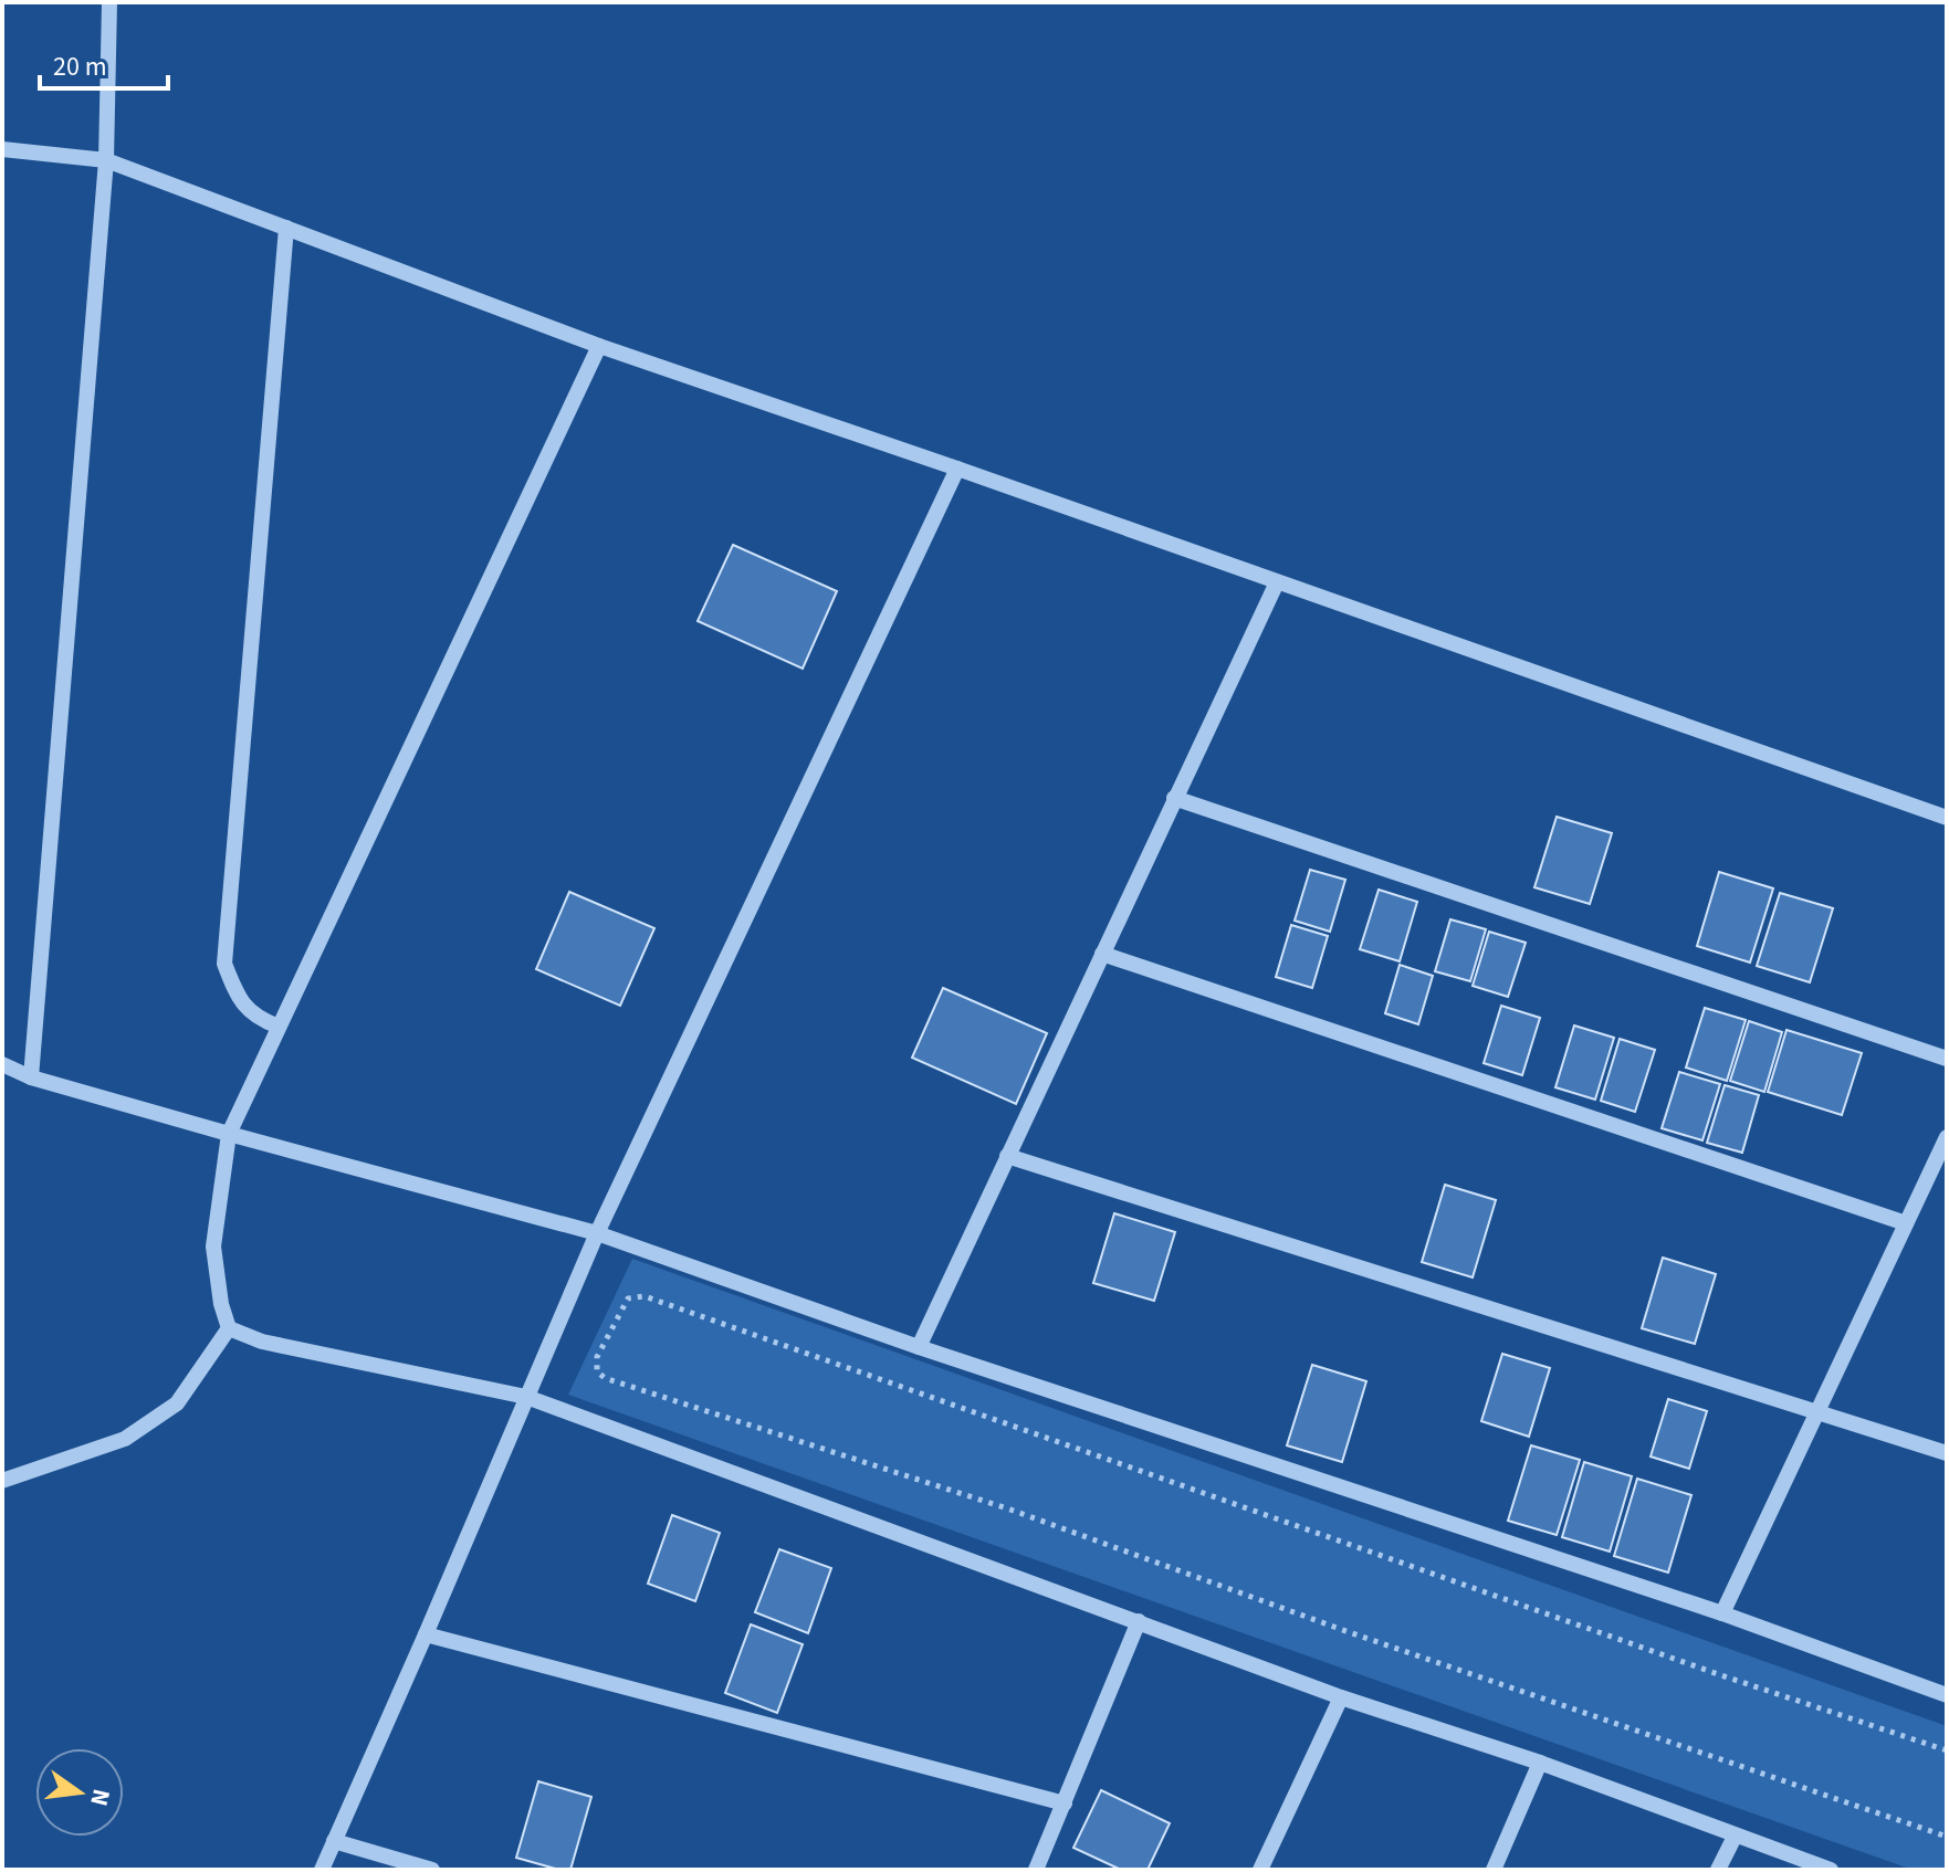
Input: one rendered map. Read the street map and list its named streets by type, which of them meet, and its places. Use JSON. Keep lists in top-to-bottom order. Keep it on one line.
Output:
{"scale_bar":"20 m","north":"right"}
